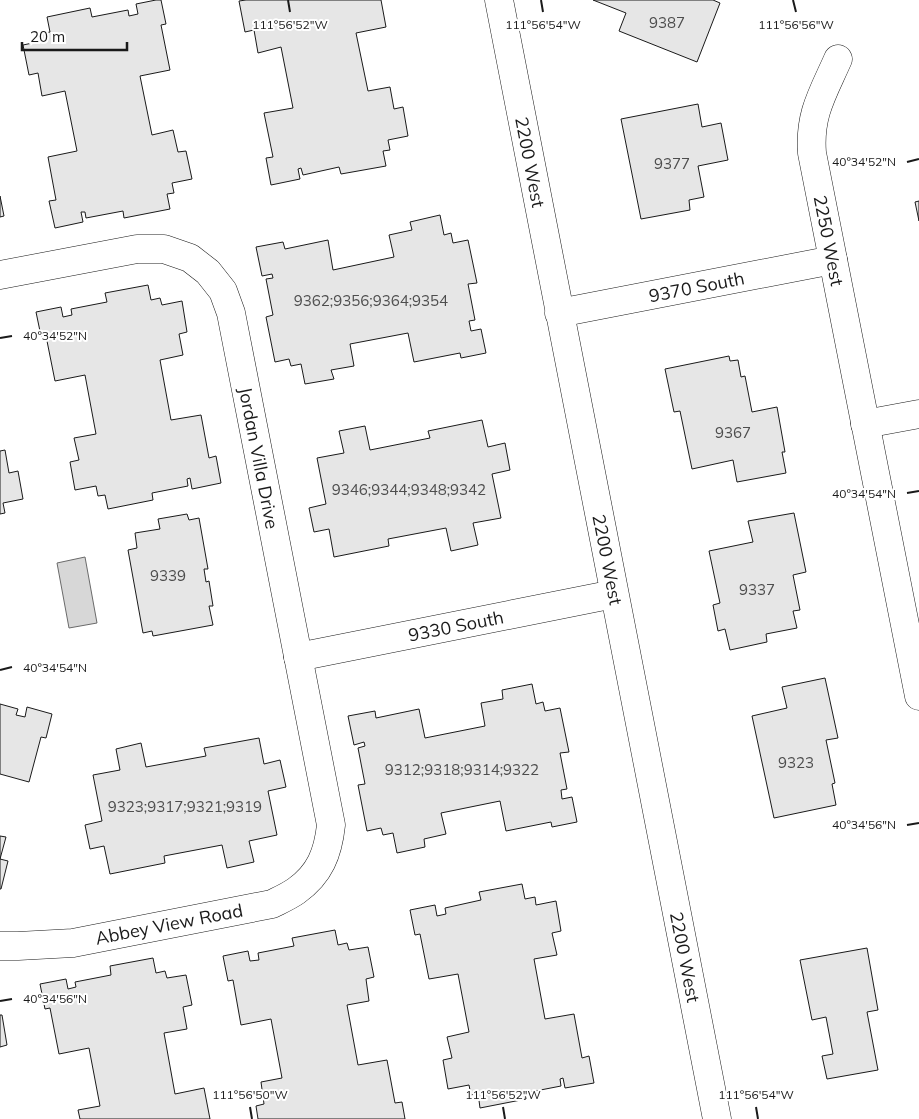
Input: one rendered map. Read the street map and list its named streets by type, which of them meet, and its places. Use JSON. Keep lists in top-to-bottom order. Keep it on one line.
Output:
{"streets":{"street":["2200 West","2250 West","9370 South","Jordan Villa Drive","9330 South","Abbey View Road"]},"crossings":[["2200 West","9370 South"],["2200 West","9330 South"],["2250 West","9370 South"],["Jordan Villa Drive","9330 South"],["Jordan Villa Drive","Abbey View Road"]],"house_numbers":["9387","9377","9362;9356;9364;9354","9367","9346;9344;9348;9342","9339","9337","9323","9312;9318;9314;9322","9323;9317;9321;9319"],"scale_bar":"20 m","coordinates":["111°56'52\"W","111°56'54\"W","111°56'56\"W","40°34'52\"N","40°34'54\"N","40°34'56\"N","111°56'50\"W"]}
